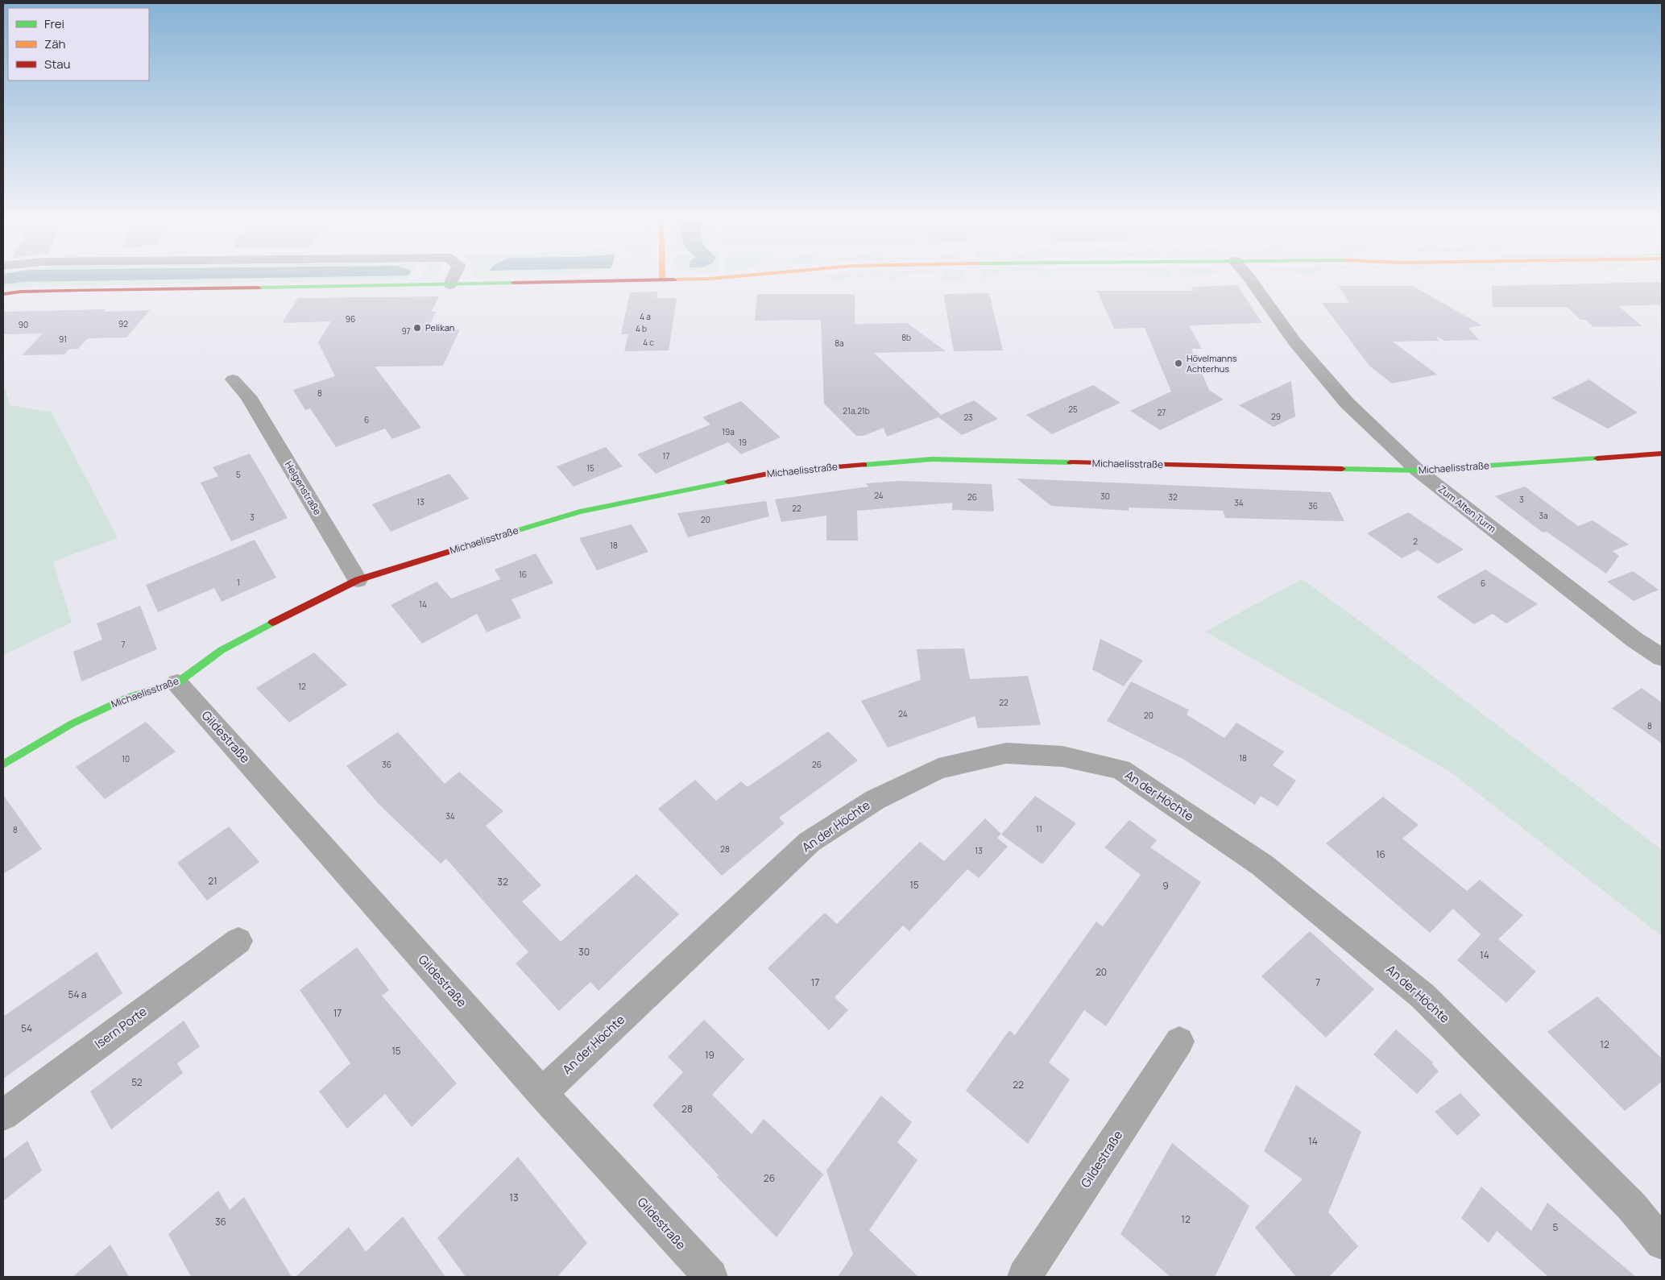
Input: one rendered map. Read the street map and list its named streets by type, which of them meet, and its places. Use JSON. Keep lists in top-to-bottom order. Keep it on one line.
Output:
{"streets":{"main road":["Michaelisstraße"],"street":["Helgenstraße","Zum Alten Turm","Gildestraße","An der Höchte","Isern Porte"]},"crossings":[["Michaelisstraße","Helgenstraße"],["Michaelisstraße","Zum Alten Turm"],["Michaelisstraße","Gildestraße"],["Gildestraße","An der Höchte"]],"places":["Pelikan","Hövelmanns Achterhus"],"house_numbers":["4 a","96","92","90","4 b","97","8b","91","4 c","8a","8","25","21a,21b","27","29","23","6","19a","19","17","15","5","24","30","26","32","3","13","34","36","22","3a","3","20","2","18","16","1","6","14","7","12","22","24","20","8","18","10","36","26","34","11","8","28","13","16","21","32","15","9","30","14","20","17","7","54 a","17","54","12","15","19","52","22","28","14","26","13","12","36","5"],"legend":["Frei","Zäh","Stau"]}
